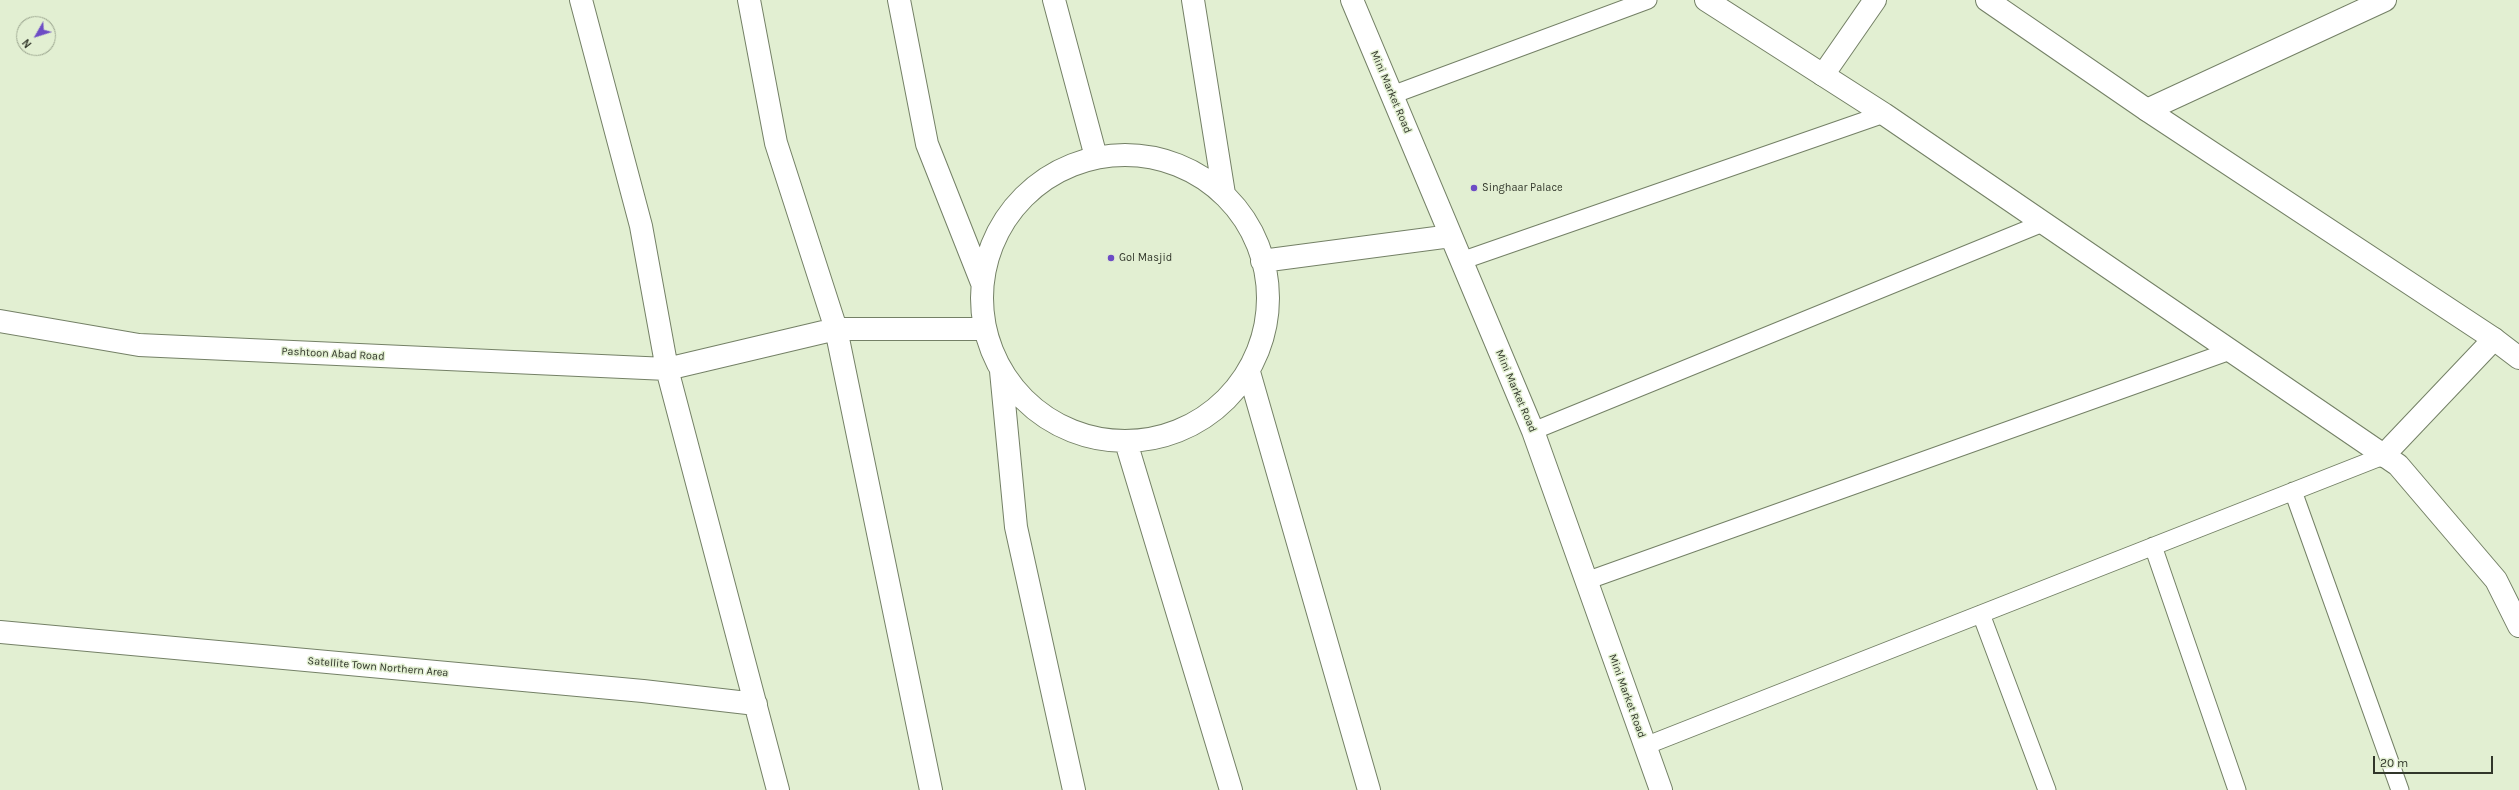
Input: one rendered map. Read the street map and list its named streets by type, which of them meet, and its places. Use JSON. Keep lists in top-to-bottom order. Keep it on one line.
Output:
{"streets":{"street":["Mini Market Road","Pashtoon Abad Road","Satellite Town Northern Area"]},"places":["Singhaar Palace","Gol Masjid"],"scale_bar":"20 m","north":"bottom left"}
